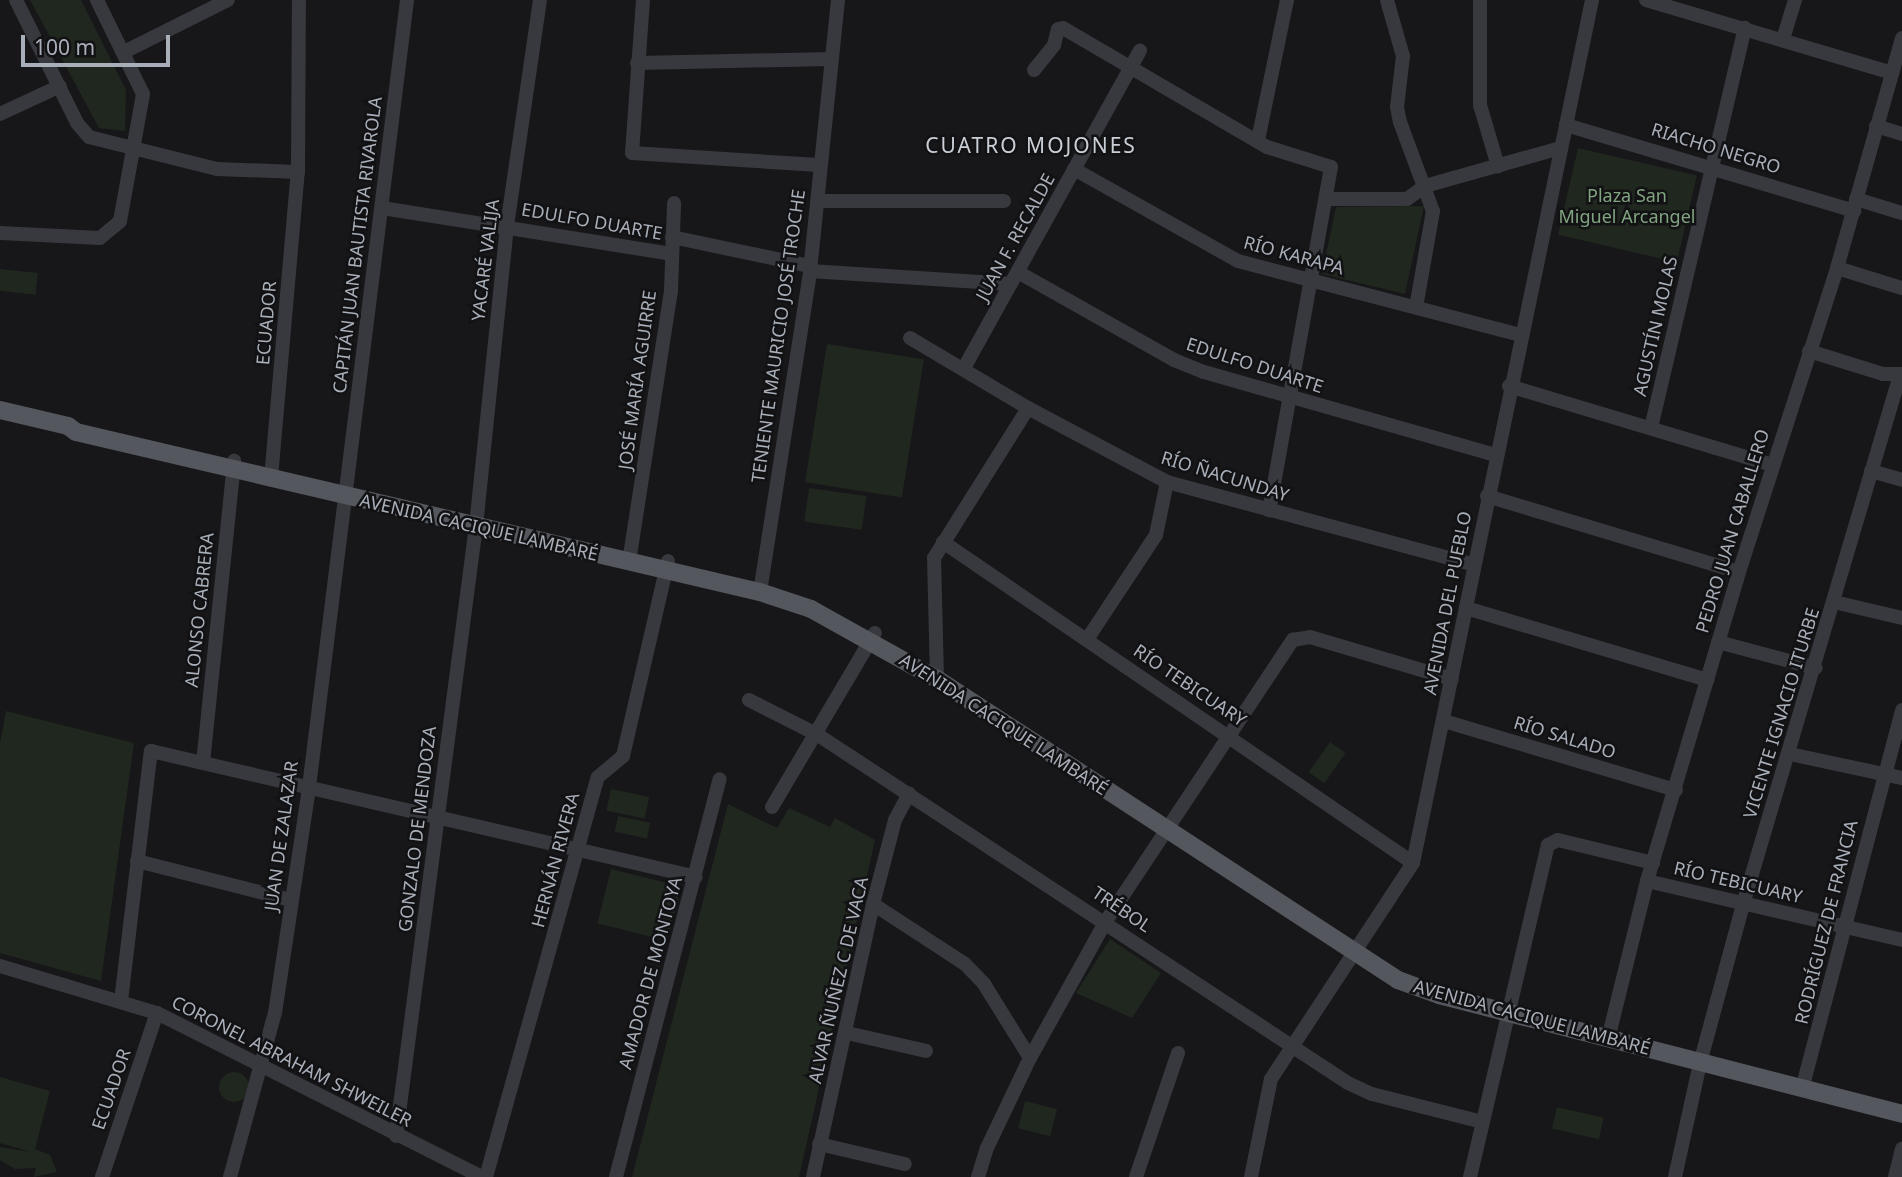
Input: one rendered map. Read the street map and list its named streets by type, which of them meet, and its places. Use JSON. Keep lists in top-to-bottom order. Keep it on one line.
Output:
{"streets":{"main road":["AVENIDA CACIQUE LAMBARÉ"],"street":["RIACHO NEGRO","EDULFO DUARTE","JUAN F. RECALDE","CAPITÁN JUAN BAUTISTA RIVAROLA","RÍO KARAPA","YACARÉ VALIJA","ECUADOR","AGUSTÍN MOLAS","TENIENTE MAURICIO JOSÉ TROCHE","JOSÉ MARÍA AGUIRRE","RÍO ÑACUNDAY","PEDRO JUAN CABALLERO","AVENIDA DEL PUEBLO","ALONSO CABRERA","RÍO TEBICUARY","VICENTE IGNACIO ITURBE","RÍO SALADO","GONZALO DE MENDOZA","JUAN DE ZALAZAR","HERNÁN RIVERA","TRÉBOL","RODRÍGUEZ DE FRANCIA","AMADOR DE MONTOYA","ALVAR ÑUÑEZ C DE VACA","CORONEL ABRAHAM SHWEILER"]},"crossings":[["RIACHO NEGRO","AGUSTÍN MOLAS"],["RIACHO NEGRO","PEDRO JUAN CABALLERO"],["RIACHO NEGRO","AVENIDA DEL PUEBLO"],["EDULFO DUARTE","JUAN F. RECALDE"],["EDULFO DUARTE","CAPITÁN JUAN BAUTISTA RIVAROLA"],["EDULFO DUARTE","YACARÉ VALIJA"],["EDULFO DUARTE","TENIENTE MAURICIO JOSÉ TROCHE"],["EDULFO DUARTE","JOSÉ MARÍA AGUIRRE"],["EDULFO DUARTE","AVENIDA DEL PUEBLO"],["JUAN F. RECALDE","RÍO KARAPA"],["JUAN F. RECALDE","RÍO ÑACUNDAY"],["CAPITÁN JUAN BAUTISTA RIVAROLA","AVENIDA CACIQUE LAMBARÉ"],["CAPITÁN JUAN BAUTISTA RIVAROLA","JUAN DE ZALAZAR"],["RÍO KARAPA","AVENIDA DEL PUEBLO"],["YACARÉ VALIJA","AVENIDA CACIQUE LAMBARÉ"],["YACARÉ VALIJA","GONZALO DE MENDOZA"],["ECUADOR","AVENIDA CACIQUE LAMBARÉ"],["ECUADOR","CORONEL ABRAHAM SHWEILER"],["TENIENTE MAURICIO JOSÉ TROCHE","AVENIDA CACIQUE LAMBARÉ"],["JOSÉ MARÍA AGUIRRE","AVENIDA CACIQUE LAMBARÉ"],["RÍO ÑACUNDAY","AVENIDA DEL PUEBLO"],["AVENIDA CACIQUE LAMBARÉ","PEDRO JUAN CABALLERO"],["AVENIDA CACIQUE LAMBARÉ","AVENIDA DEL PUEBLO"],["AVENIDA CACIQUE LAMBARÉ","ALONSO CABRERA"],["AVENIDA CACIQUE LAMBARÉ","RÍO TEBICUARY"],["AVENIDA CACIQUE LAMBARÉ","VICENTE IGNACIO ITURBE"],["AVENIDA CACIQUE LAMBARÉ","GONZALO DE MENDOZA"],["AVENIDA CACIQUE LAMBARÉ","JUAN DE ZALAZAR"],["AVENIDA CACIQUE LAMBARÉ","HERNÁN RIVERA"],["AVENIDA CACIQUE LAMBARÉ","RODRÍGUEZ DE FRANCIA"],["PEDRO JUAN CABALLERO","RÍO TEBICUARY"],["PEDRO JUAN CABALLERO","RÍO SALADO"],["AVENIDA DEL PUEBLO","RÍO TEBICUARY"],["AVENIDA DEL PUEBLO","RÍO SALADO"],["AVENIDA DEL PUEBLO","TRÉBOL"],["RÍO TEBICUARY","VICENTE IGNACIO ITURBE"],["RÍO TEBICUARY","RODRÍGUEZ DE FRANCIA"],["GONZALO DE MENDOZA","CORONEL ABRAHAM SHWEILER"],["JUAN DE ZALAZAR","CORONEL ABRAHAM SHWEILER"],["HERNÁN RIVERA","CORONEL ABRAHAM SHWEILER"],["TRÉBOL","ALVAR ÑUÑEZ C DE VACA"]],"districts":["CUATRO MOJONES"],"parks":["Plaza San Miguel Arcangel"],"scale_bar":"100 m"}
